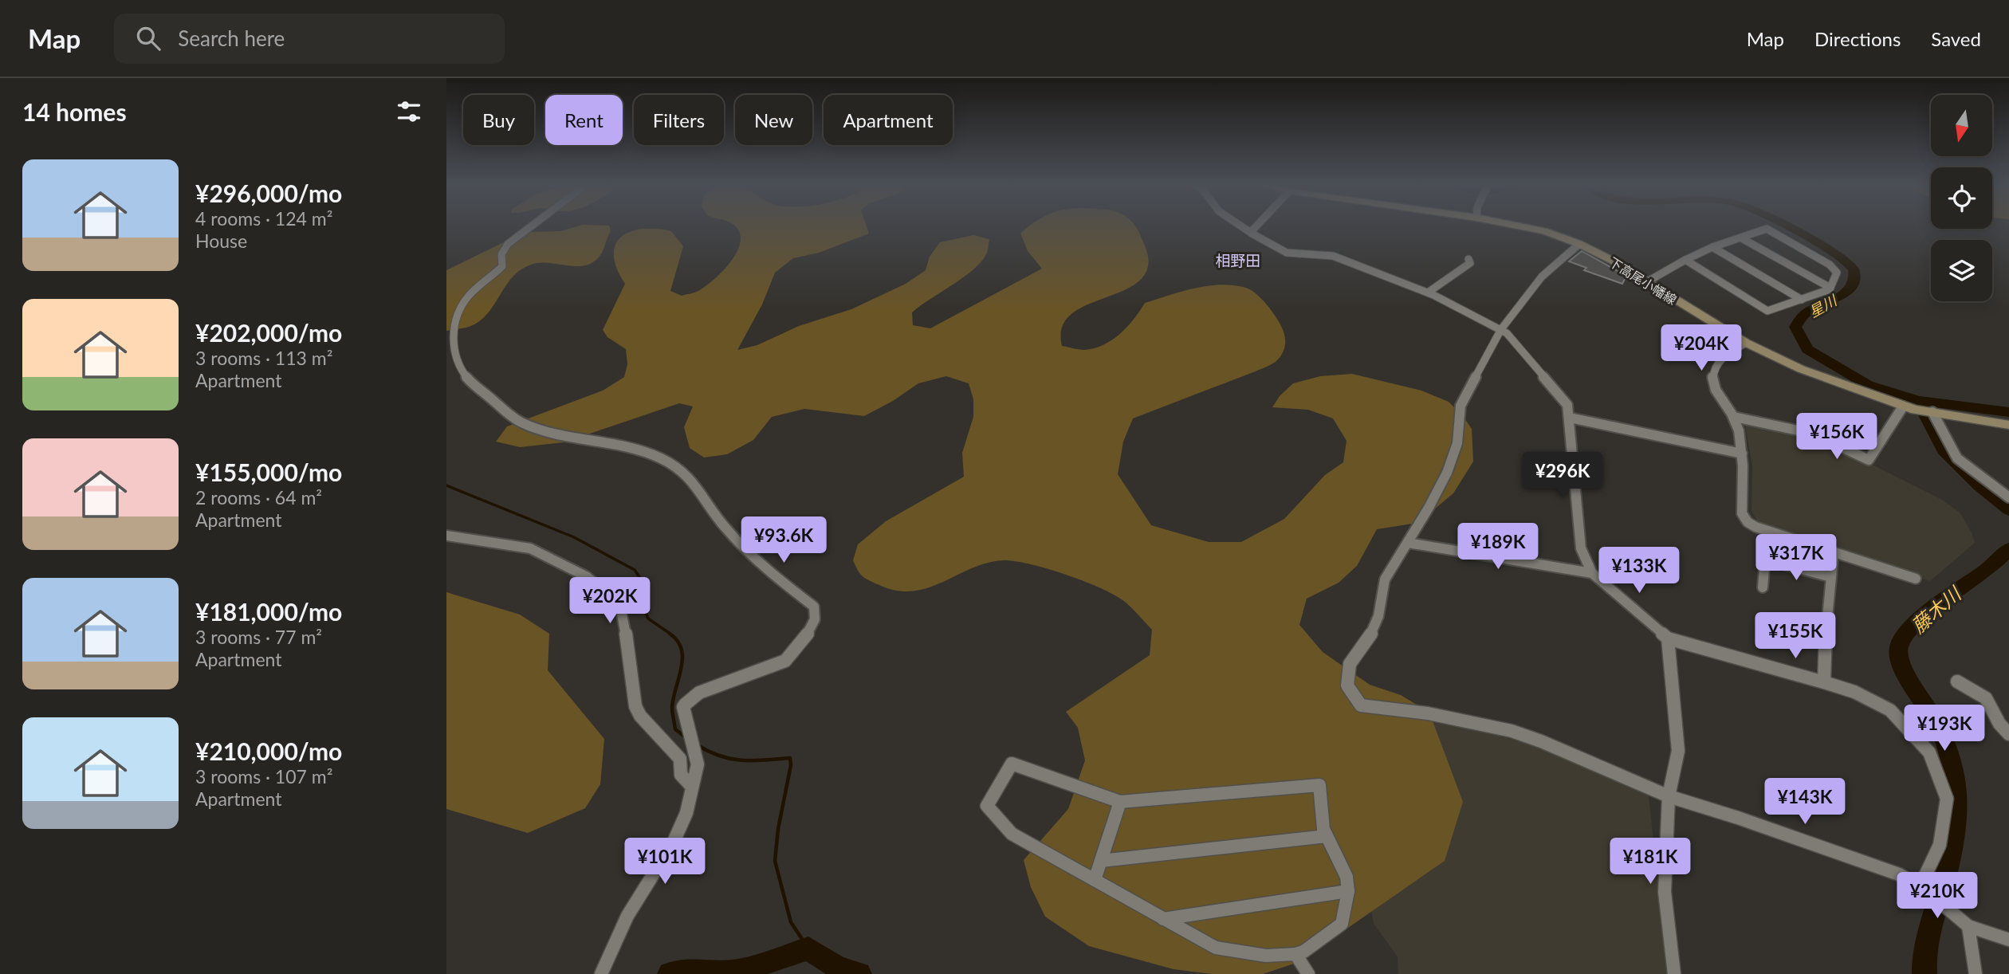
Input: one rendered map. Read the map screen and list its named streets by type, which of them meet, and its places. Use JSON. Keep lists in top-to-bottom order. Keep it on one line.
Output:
{"streets":{"main road":["下高尾小幡線"]},"districts":["相野田"],"water":["星川","藤木川"],"north":"bottom","page":{"header":"Map","search":"Search here","nav":["Map","Directions","Saved"],"heading":"14 homes","chip":["Buy","Rent","Filters","New","Apartment"],"list":[{"name":"¥296,000/mo","note":"4 rooms · 124 m² · House"},{"name":"¥202,000/mo","note":"3 rooms · 113 m² · Apartment"},{"name":"¥155,000/mo","note":"2 rooms · 64 m² · Apartment"},{"name":"¥181,000/mo","note":"3 rooms · 77 m² · Apartment"},{"name":"¥210,000/mo","note":"3 rooms · 107 m² · Apartment"}],"price":["¥204K","¥156K","¥296K","¥93.6K","¥189K","¥317K","¥133K","¥202K","¥155K","¥193K","¥143K","¥101K","¥181K","¥210K"]}}
